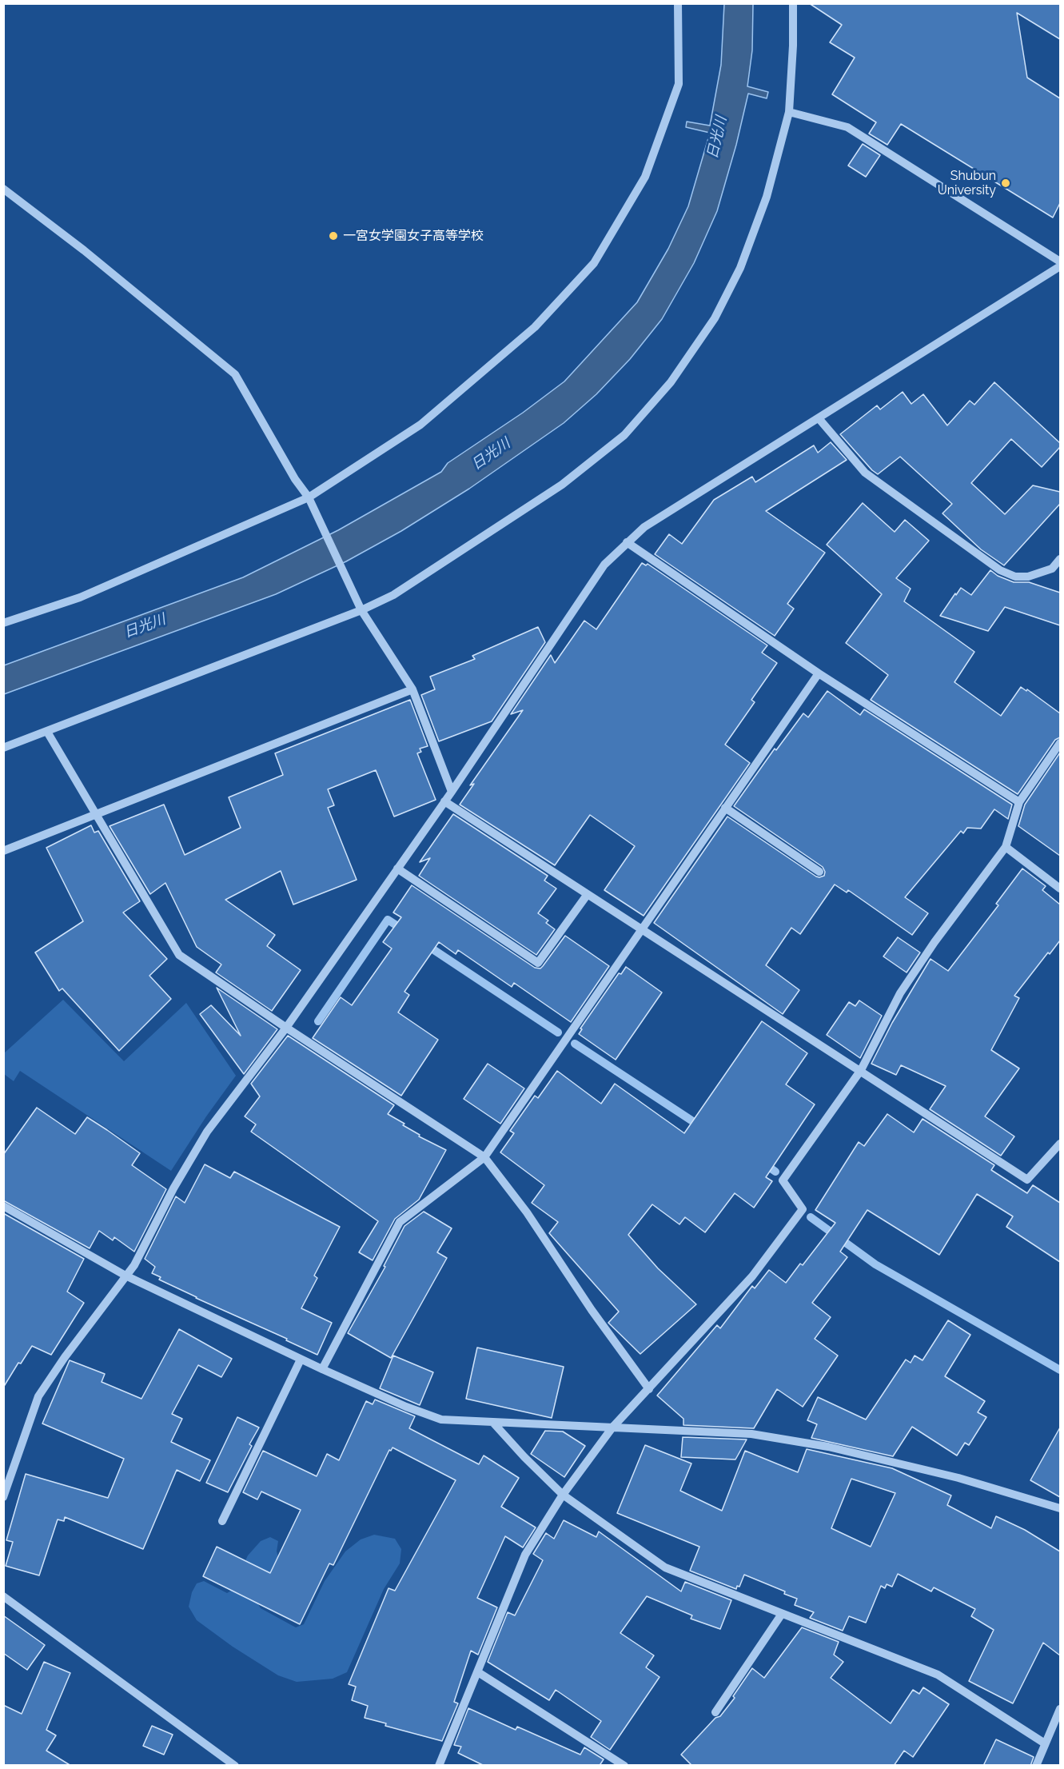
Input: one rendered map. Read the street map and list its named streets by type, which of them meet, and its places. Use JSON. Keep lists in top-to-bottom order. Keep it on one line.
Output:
{"water":["日光川"],"places":["Shubun University","一宮女学園女子高等学校"]}
